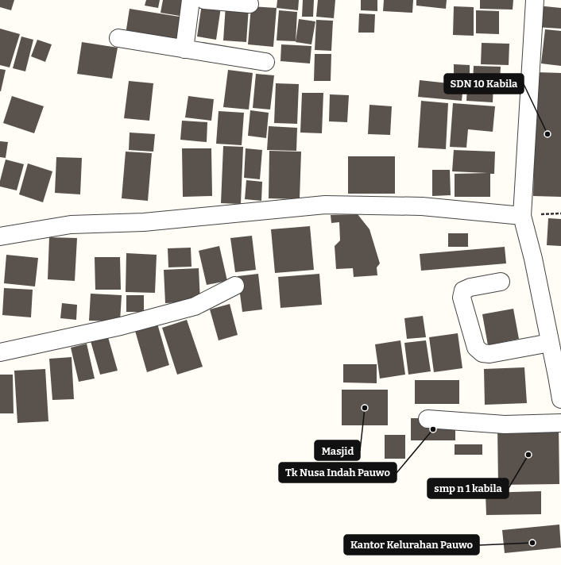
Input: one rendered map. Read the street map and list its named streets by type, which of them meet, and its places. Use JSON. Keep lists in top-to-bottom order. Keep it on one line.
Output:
{"places":["SDN 10 Kabila","Masjid","Tk Nusa Indah Pauwo","smp n 1 kabila","Kantor Kelurahan Pauwo"]}
